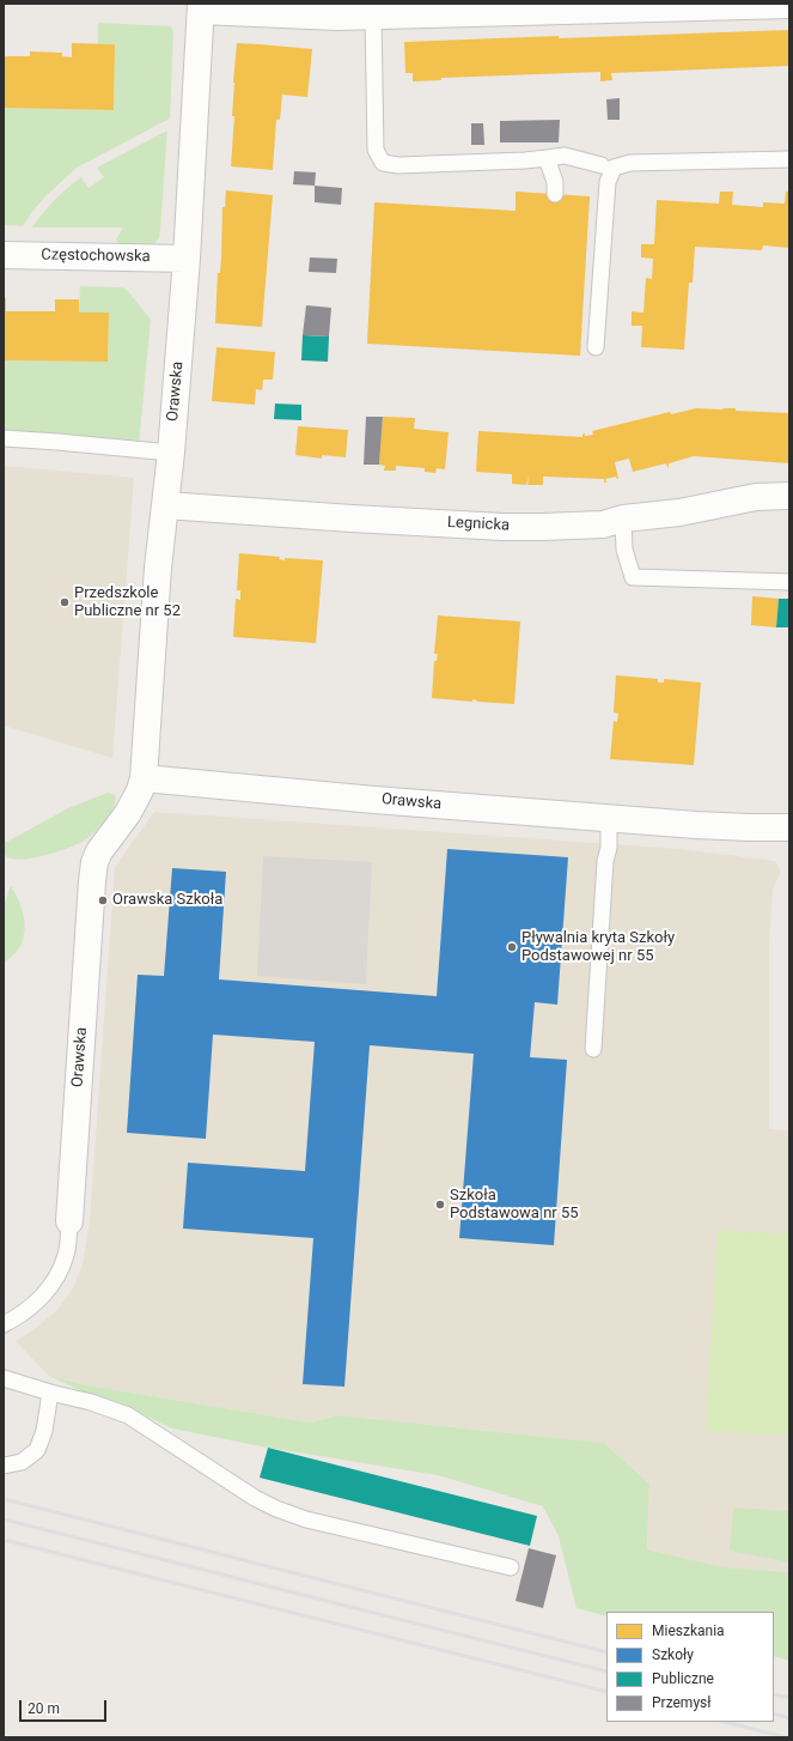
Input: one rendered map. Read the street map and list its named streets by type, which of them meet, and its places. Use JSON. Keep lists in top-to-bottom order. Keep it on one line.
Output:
{"streets":{"street":["Częstochowska","Orawska","Legnicka"]},"crossings":[["Częstochowska","Orawska"],["Orawska","Legnicka"]],"places":["Przedszkole Publiczne nr 52","Orawska Szkoła","Pływalnia kryta Szkoły Podstawowej nr 55","Szkoła Podstawowa nr 55"],"legend":["Mieszkania","Szkoły","Publiczne","Przemysł"],"scale_bar":"20 m"}
